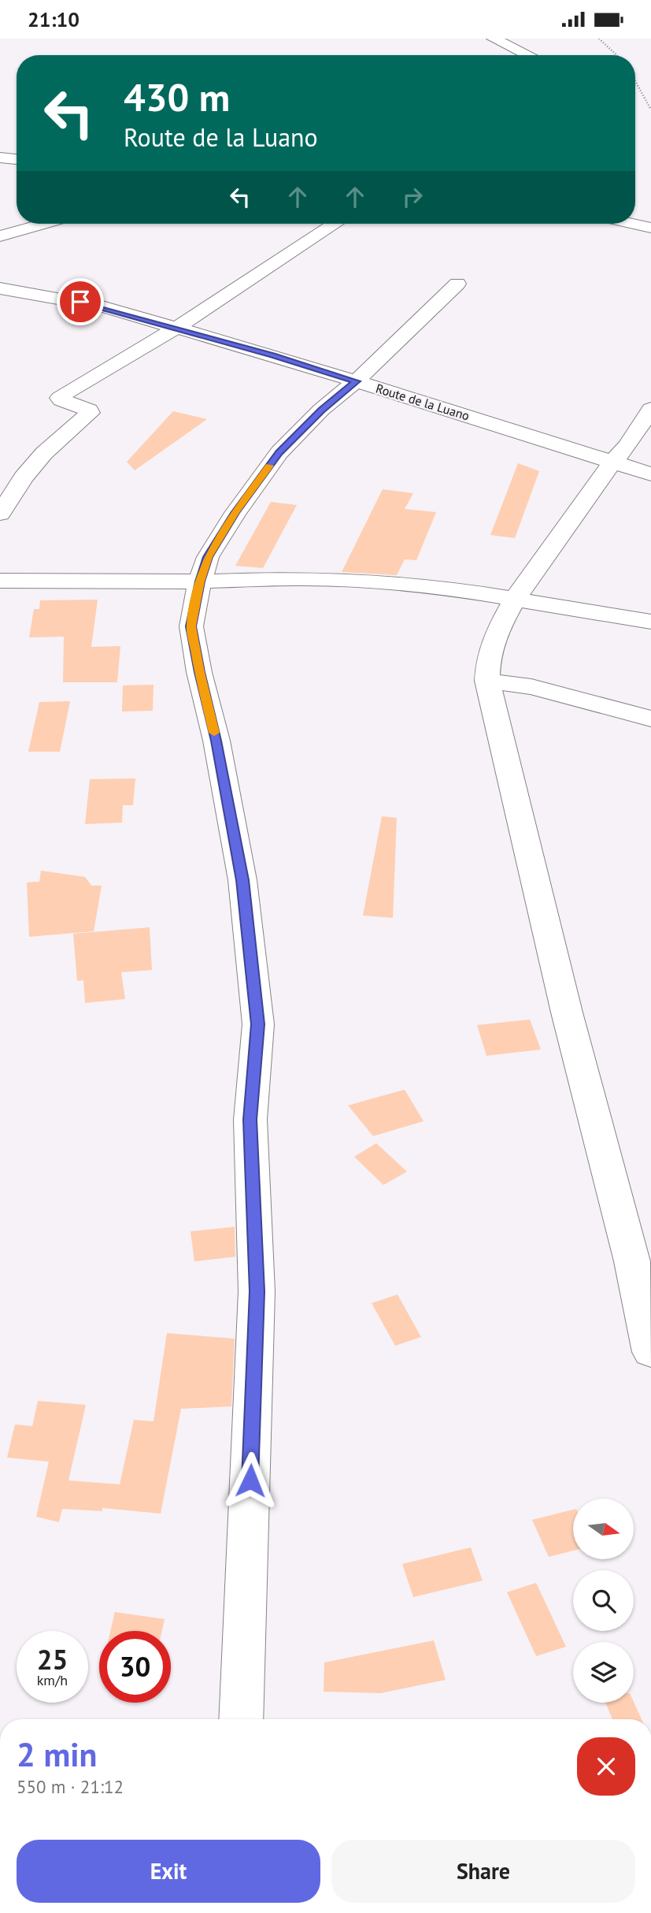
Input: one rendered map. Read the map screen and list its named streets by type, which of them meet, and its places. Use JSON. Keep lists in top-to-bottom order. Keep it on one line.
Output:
{"streets":{"street":["Route de la Luano"]},"north":"right","page":{"status":"21:10","turn":["430 m","Route de la Luano"],"speed":"25 km/h","limit":"30","heading":["2 min","550 m · 21:12"],"buttons":["Exit","Share"]}}
